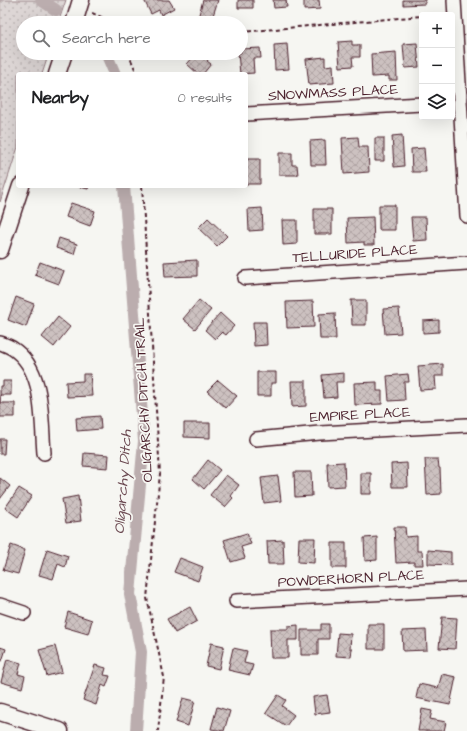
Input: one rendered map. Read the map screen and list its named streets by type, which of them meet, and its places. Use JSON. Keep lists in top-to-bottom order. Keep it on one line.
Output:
{"streets":{"street":["SNOWMASS PLACE","TELLURIDE PLACE","EMPIRE PLACE","POWDERHORN PLACE"],"path":["OLIGARCHY DITCH TRAIL"]},"water":["Oligarchy Ditch"],"page":{"map_buttons":["+","−"],"search":"Search here","heading":["Nearby","0 results"]}}
